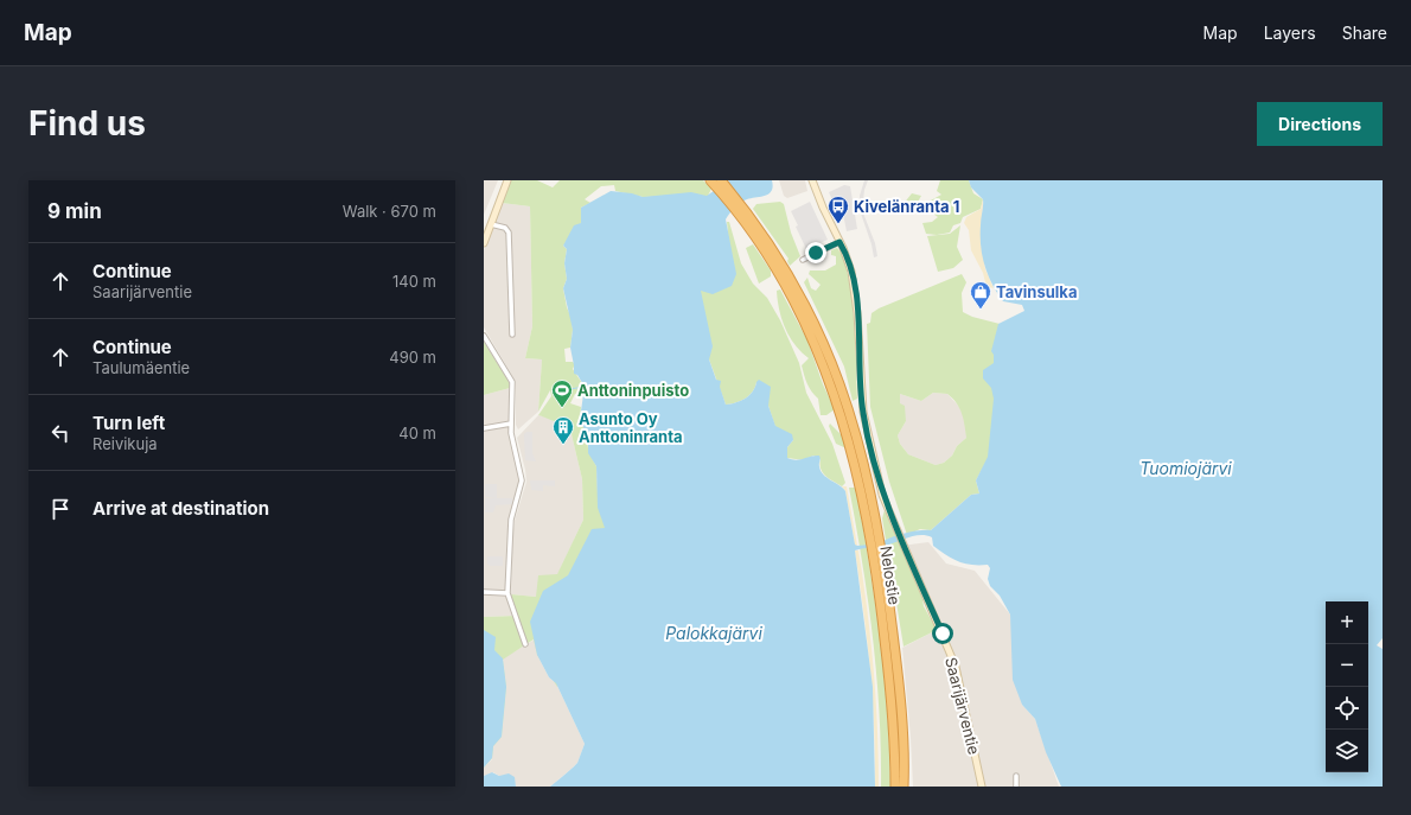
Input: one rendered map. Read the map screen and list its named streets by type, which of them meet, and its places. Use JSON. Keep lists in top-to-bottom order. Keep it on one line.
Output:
{"streets":{"highway":["Nelostie"],"main road":["Saarijärventie"]},"water":["Tuomiojärvi","Palokkajärvi"],"places":{"bus stop":["Kivelänranta 1"],"shop":["Tavinsulka"],"sports":["Anttoninpuisto"],"building":["Asunto Oy Anttoninranta"]},"page":{"header":"Map","nav":["Map","Layers","Share"],"buttons":"Directions","title":"Find us","heading":["9 min","Walk · 670 m"],"list":[["Continue","Saarijärventie","140 m"],["Continue","Taulumäentie","490 m"],["Turn left","Reivikuja","40 m"],"Arrive at destination"],"map_buttons":["+","−"]}}
